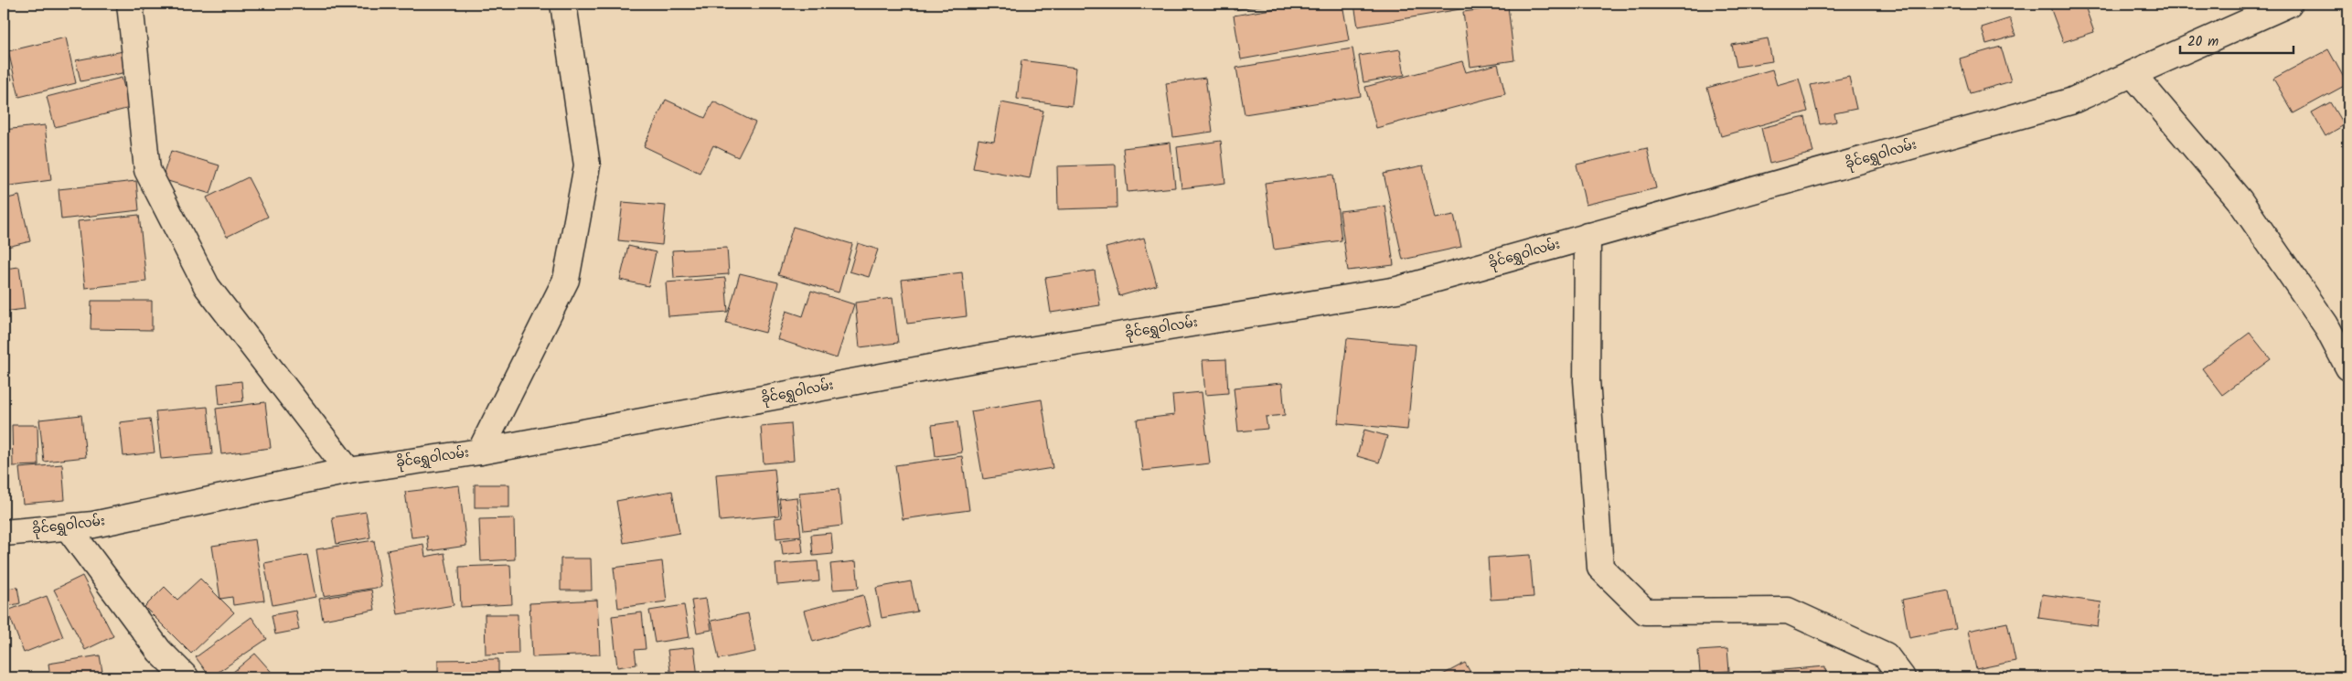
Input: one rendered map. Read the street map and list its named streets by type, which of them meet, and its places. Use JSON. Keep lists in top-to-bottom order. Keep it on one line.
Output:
{"streets":{"street":["ခိုင်ရွှေဝါလမ်း"]},"scale_bar":"20 m"}
